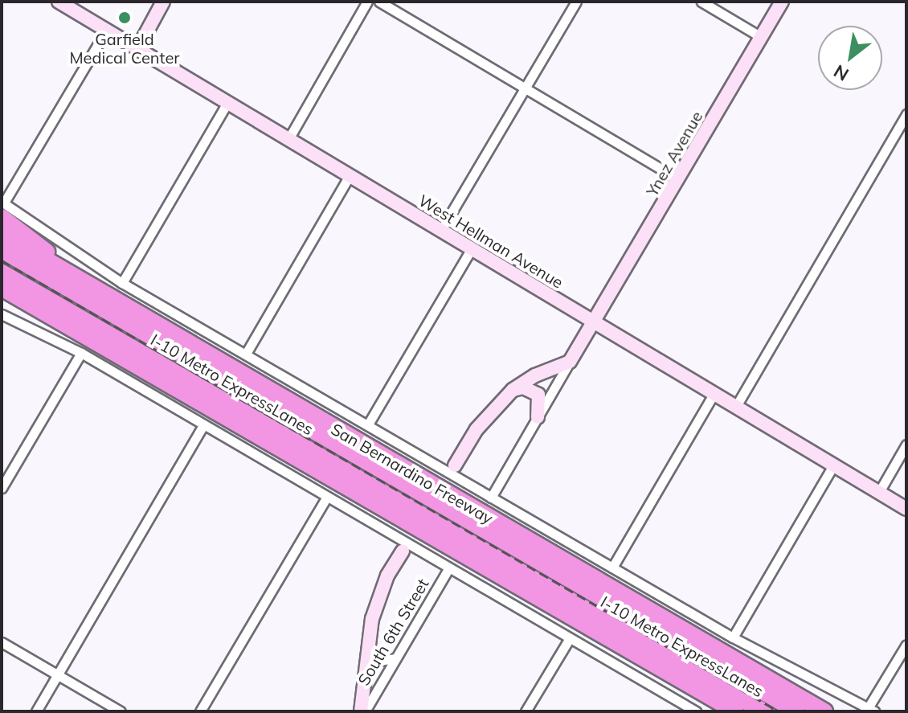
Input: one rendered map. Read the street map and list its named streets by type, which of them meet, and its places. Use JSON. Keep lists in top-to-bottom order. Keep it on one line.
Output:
{"streets":{"highway":["I-10 Metro ExpressLanes","San Bernardino Freeway"],"street":["Ynez Avenue","West Hellman Avenue","South 6th Street"]},"crossings":[["Ynez Avenue","West Hellman Avenue"]],"places":["Garfield Medical Center"],"north":"bottom left"}
